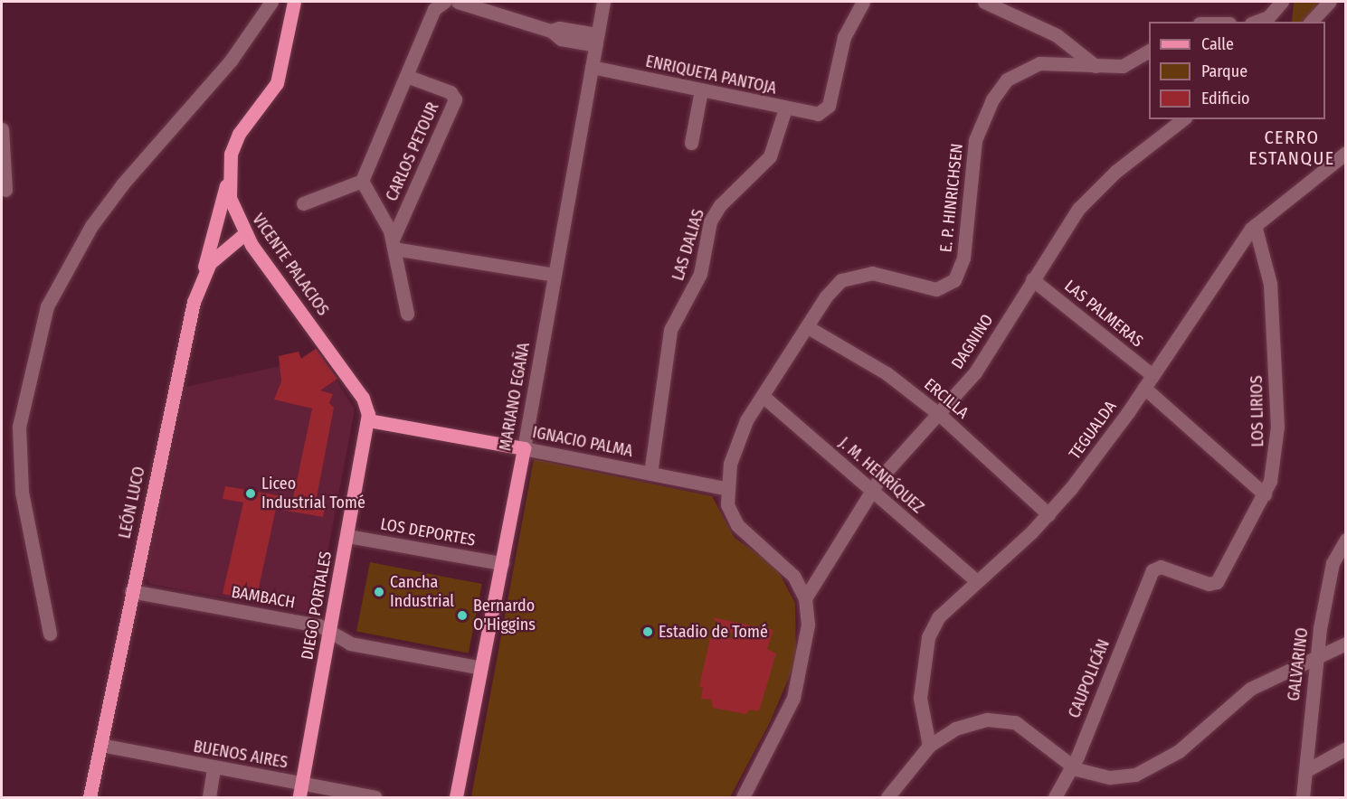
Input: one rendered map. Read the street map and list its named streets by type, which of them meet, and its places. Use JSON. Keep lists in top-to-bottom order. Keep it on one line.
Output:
{"streets":{"main road":["VICENTE PALACIOS","MARIANO EGAÑA","IGNACIO PALMA","LEÓN LUCO","DIEGO PORTALES"],"street":["ENRIQUETA PANTOJA","CARLOS PETOUR","E. P. HINRICHSEN","LAS DALIAS","LAS PALMERAS","DAGNINO","ERCILLA","LOS LIRIOS","TEGUALDA","J. M. HENRÍQUEZ","LOS DEPORTES","BAMBACH","GALVARINO","CAUPOLICÁN","BUENOS AIRES"]},"crossings":[["ENRIQUETA PANTOJA","LAS DALIAS"],["ENRIQUETA PANTOJA","MARIANO EGAÑA"],["E. P. HINRICHSEN","ERCILLA"],["E. P. HINRICHSEN","IGNACIO PALMA"],["E. P. HINRICHSEN","J. M. HENRÍQUEZ"],["LAS DALIAS","IGNACIO PALMA"],["VICENTE PALACIOS","IGNACIO PALMA"],["VICENTE PALACIOS","LEÓN LUCO"],["VICENTE PALACIOS","DIEGO PORTALES"],["LAS PALMERAS","DAGNINO"],["LAS PALMERAS","TEGUALDA"],["DAGNINO","ERCILLA"],["DAGNINO","J. M. HENRÍQUEZ"],["MARIANO EGAÑA","IGNACIO PALMA"],["MARIANO EGAÑA","LOS DEPORTES"],["MARIANO EGAÑA","BAMBACH"],["ERCILLA","TEGUALDA"],["LOS LIRIOS","TEGUALDA"],["LOS LIRIOS","CAUPOLICÁN"],["TEGUALDA","J. M. HENRÍQUEZ"],["IGNACIO PALMA","DIEGO PORTALES"],["LEÓN LUCO","BAMBACH"],["LEÓN LUCO","BUENOS AIRES"],["LOS DEPORTES","DIEGO PORTALES"],["BAMBACH","DIEGO PORTALES"],["DIEGO PORTALES","BUENOS AIRES"]],"districts":["CERRO ESTANQUE"],"places":["Liceo Industrial Tomé","Cancha Industrial","Bernardo O'Higgins","Estadio de Tomé"],"legend":["Calle","Parque","Edificio"]}
